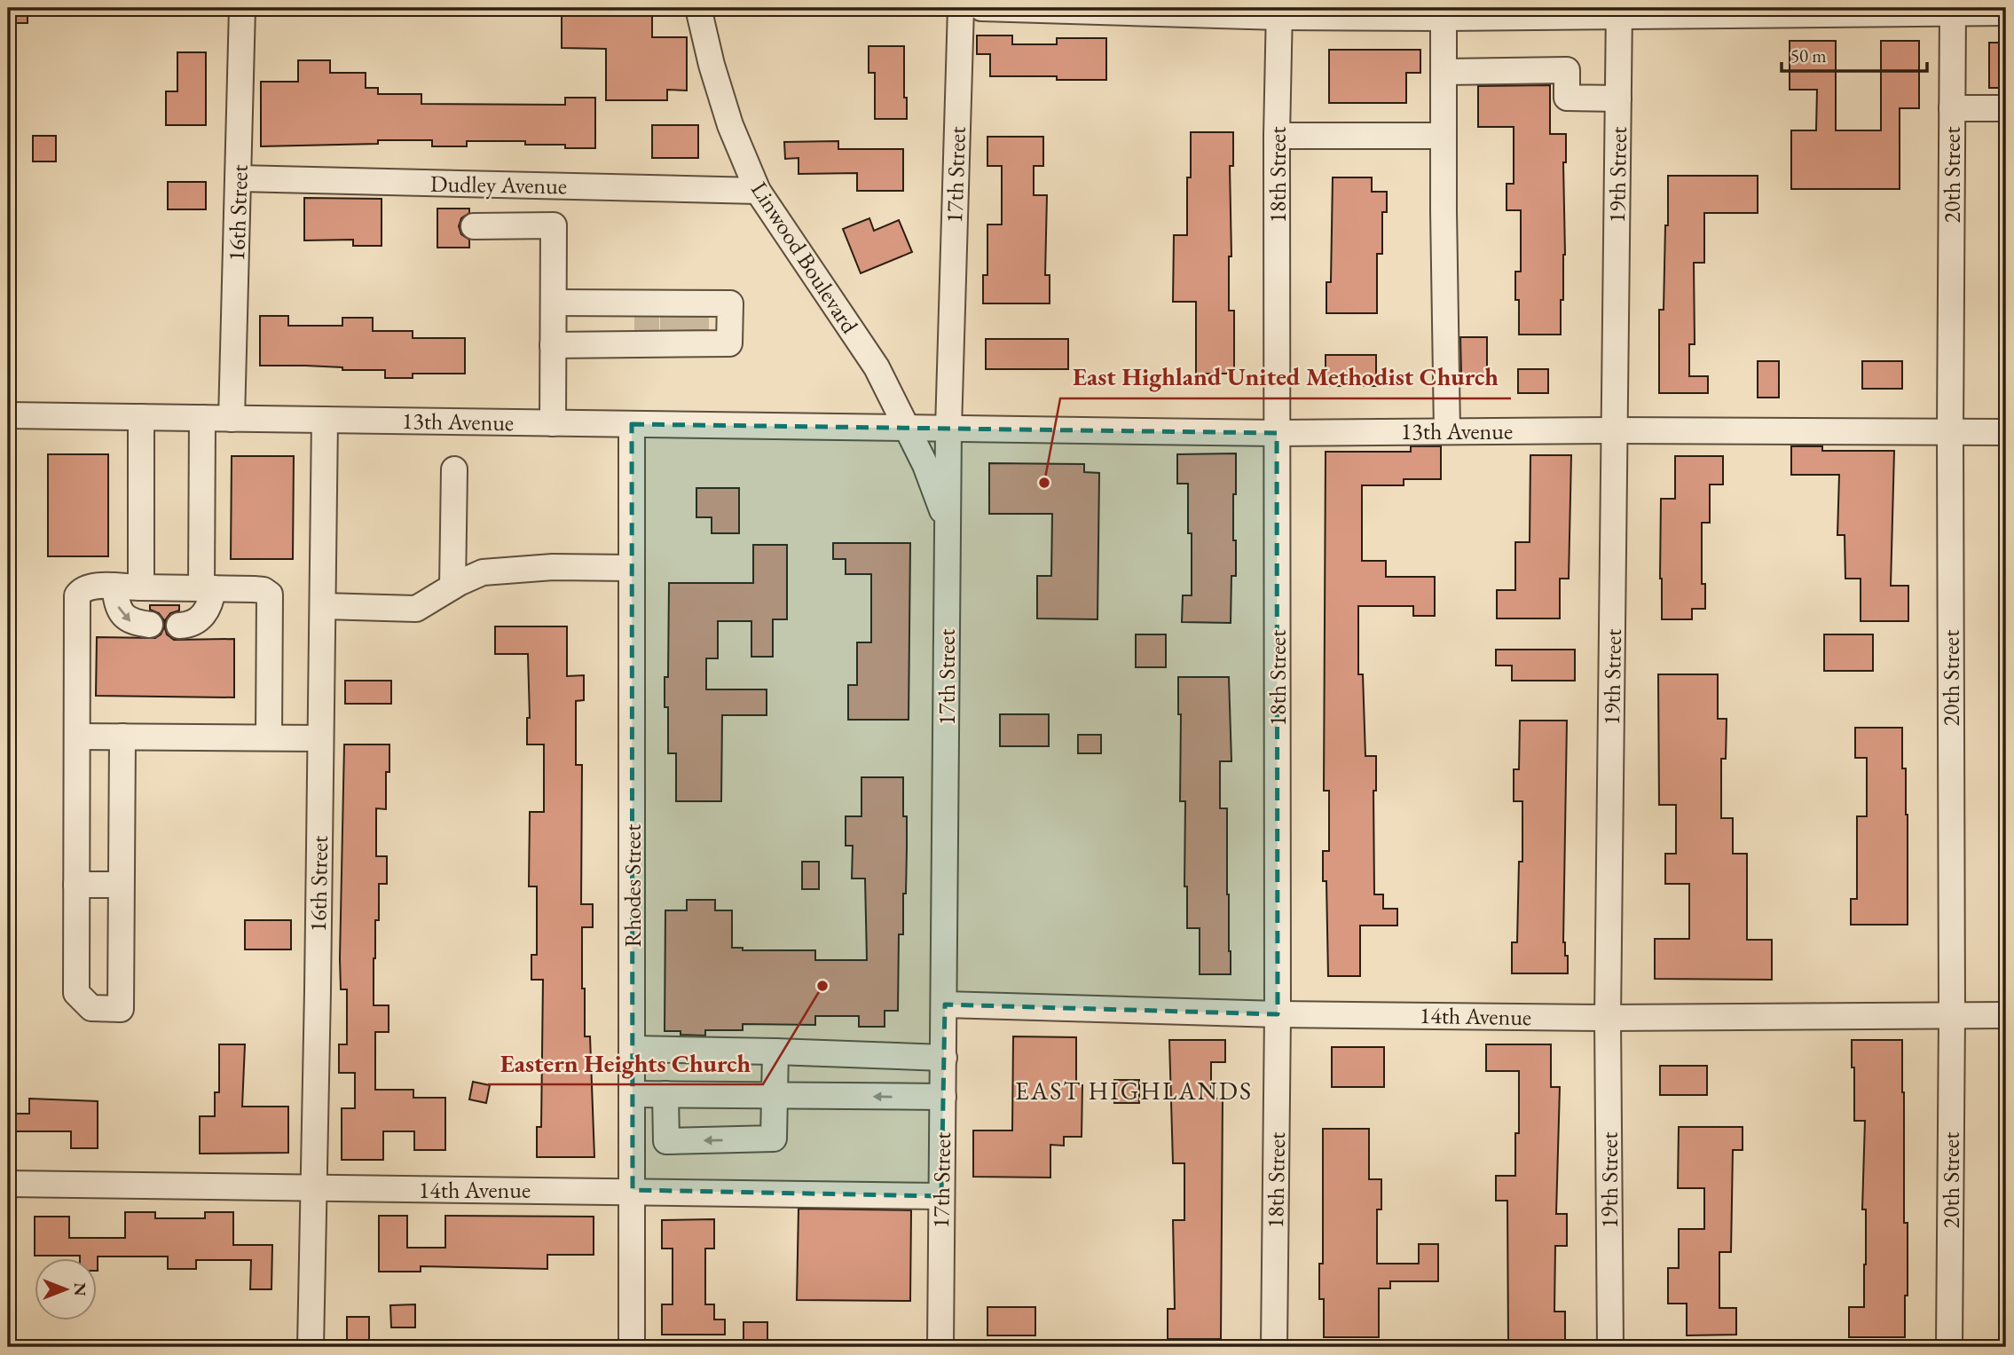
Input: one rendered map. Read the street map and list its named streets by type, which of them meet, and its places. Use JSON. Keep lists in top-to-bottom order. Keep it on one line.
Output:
{"streets":{"street":["17th Street","18th Street","19th Street","20th Street","Dudley Avenue","16th Street","Linwood Boulevard","13th Avenue","Rhodes Street","14th Avenue"]},"crossings":[["17th Street","13th Avenue"],["17th Street","14th Avenue"],["18th Street","13th Avenue"],["18th Street","14th Avenue"],["19th Street","13th Avenue"],["19th Street","14th Avenue"],["20th Street","13th Avenue"],["20th Street","14th Avenue"],["Dudley Avenue","16th Street"],["Dudley Avenue","Linwood Boulevard"],["16th Street","13th Avenue"],["16th Street","14th Avenue"],["Linwood Boulevard","13th Avenue"],["13th Avenue","Rhodes Street"],["Rhodes Street","14th Avenue"]],"districts":["EAST HIGHLANDS"],"places":["East Highland United Methodist Church","Eastern Heights Church"],"scale_bar":"50 m","north":"right"}
